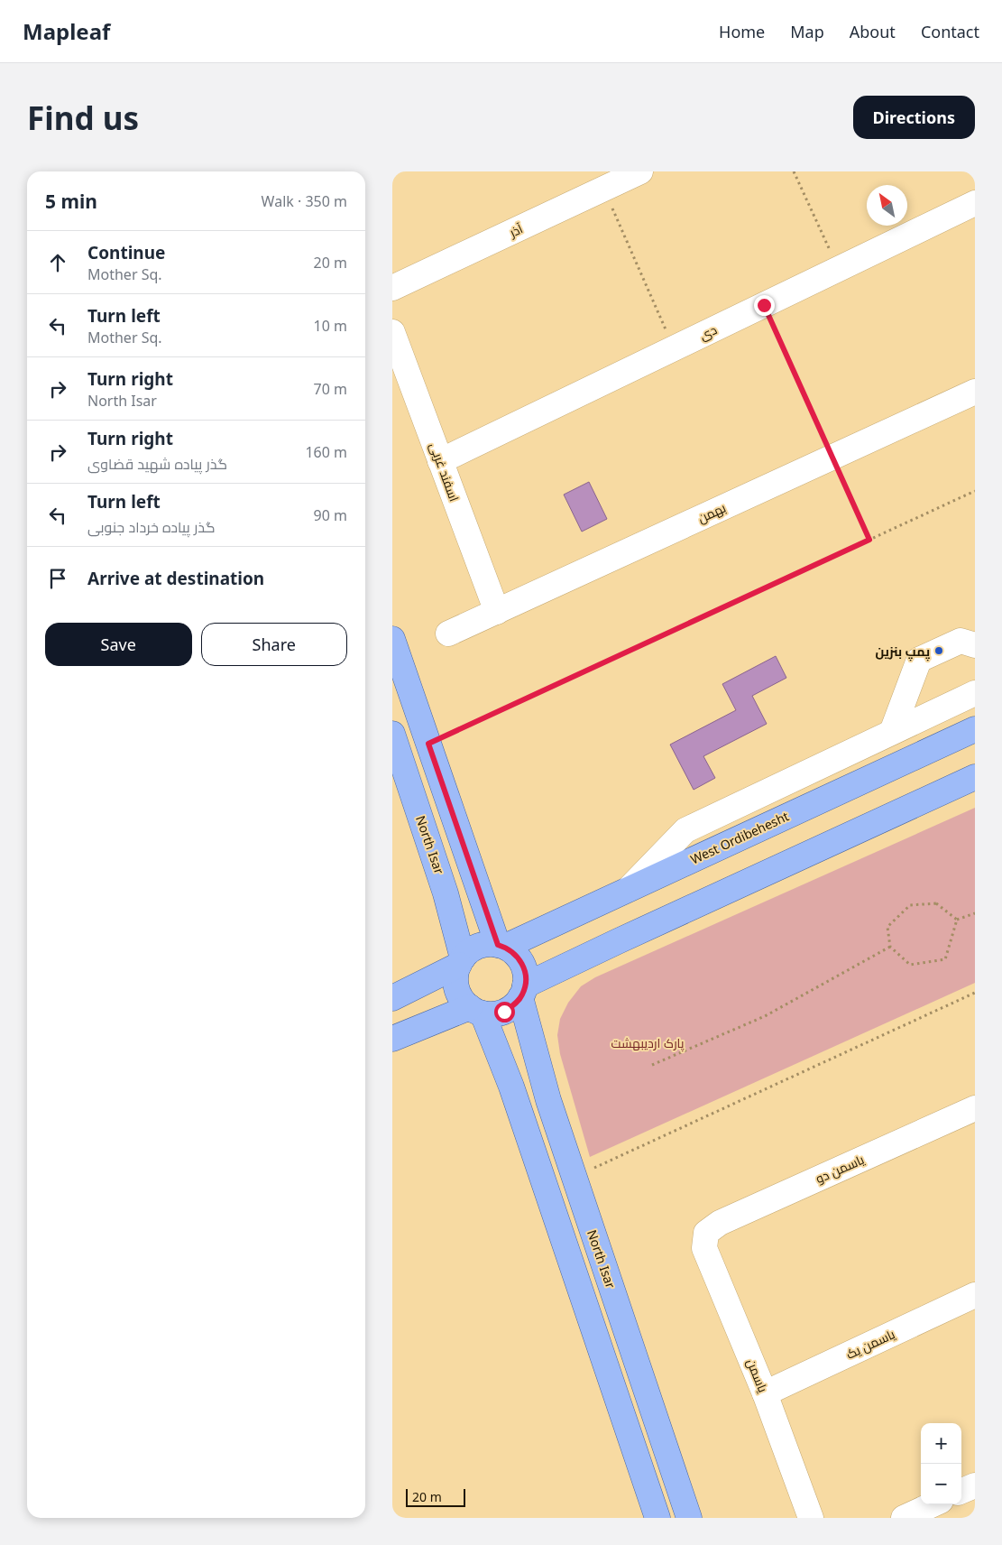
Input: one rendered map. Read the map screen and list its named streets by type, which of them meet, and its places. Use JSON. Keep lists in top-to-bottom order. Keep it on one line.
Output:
{"streets":{"main road":["West Ordibehesht","North Isar"],"street":["آذر","دی","اسفند غربی","بهمن","یاسمن دو","یاسمن یک","یاسمن"]},"crossings":[["دی","اسفند غربی"],["اسفند غربی","بهمن"],["West Ordibehesht","North Isar"],["یاسمن دو","یاسمن"],["یاسمن یک","یاسمن"]],"parks":["پارک اردیبهشت"],"places":["پمپ بنزین"],"scale_bar":"20 m","north":"top left","page":{"header":"Mapleaf","nav":["Home","Map","About","Contact"],"buttons":["Directions",["Save","Share"]],"title":"Find us","heading":["5 min","Walk · 350 m"],"list":[["Continue","Mother Sq.","20 m"],["Turn left","Mother Sq.","10 m"],["Turn right","North Isar","70 m"],["Turn right","گذر پیاده شهید قضاوی","160 m"],["Turn left","گذر پیاده خرداد جنوبی","90 m"],"Arrive at destination"],"map_buttons":["+","−"],"scale":"20 m"}}
